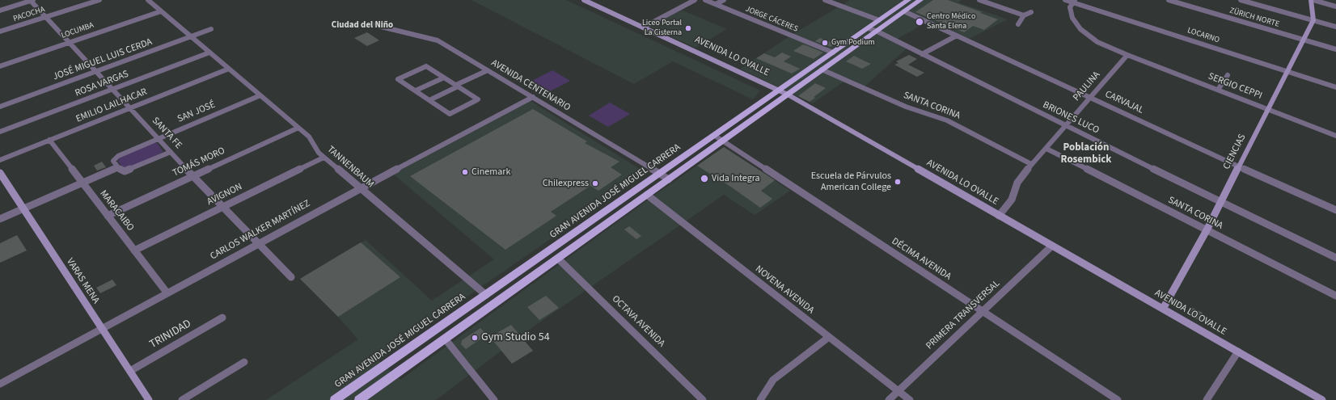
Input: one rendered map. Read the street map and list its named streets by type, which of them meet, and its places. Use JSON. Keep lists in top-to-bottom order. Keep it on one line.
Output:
{"streets":{"main road":["GRAN AVENIDA JOSÉ MIGUEL CARRERA"],"street":["PACOCHA","ZÜRICH NORTE","JORGE CÁCERES","LOCUMBA","LOCARNO","AVENIDA LO OVALLE","JOSÉ MIGUEL LUIS CERDA","ROSA VARGAS","AVENIDA CENTENARIO","PAULINA","SERGIO CEPPI","CARVAJAL","EMILIO LAILHACAR","SANTA CORINA","SAN JOSÉ","BRIONES LUCO","SANTA FE","CIENCIAS","TOMÁS MORO","TANNENBAUM","AVIGNON","MARACAIBO","CARLOS WALKER MARTÍNEZ","DÉCIMA AVENIDA","VARAS MENA","NOVENA AVENIDA","PRIMERA TRANSVERSAL","OCTAVA AVENIDA","TRINIDAD"]},"crossings":[["PACOCHA","SANTA FE"],["ZÜRICH NORTE","CIENCIAS"],["JORGE CÁCERES","GRAN AVENIDA JOSÉ MIGUEL CARRERA"],["LOCUMBA","SANTA FE"],["LOCUMBA","TANNENBAUM"],["LOCARNO","CIENCIAS"],["AVENIDA LO OVALLE","PAULINA"],["AVENIDA LO OVALLE","CIENCIAS"],["AVENIDA LO OVALLE","GRAN AVENIDA JOSÉ MIGUEL CARRERA"],["AVENIDA LO OVALLE","PRIMERA TRANSVERSAL"],["JOSÉ MIGUEL LUIS CERDA","SANTA FE"],["JOSÉ MIGUEL LUIS CERDA","TANNENBAUM"],["ROSA VARGAS","SANTA FE"],["ROSA VARGAS","TANNENBAUM"],["AVENIDA CENTENARIO","GRAN AVENIDA JOSÉ MIGUEL CARRERA"],["AVENIDA CENTENARIO","CARLOS WALKER MARTÍNEZ"],["PAULINA","SERGIO CEPPI"],["PAULINA","CARVAJAL"],["PAULINA","SANTA CORINA"],["PAULINA","BRIONES LUCO"],["SERGIO CEPPI","CIENCIAS"],["CARVAJAL","CIENCIAS"],["EMILIO LAILHACAR","SANTA FE"],["EMILIO LAILHACAR","TANNENBAUM"],["EMILIO LAILHACAR","MARACAIBO"],["SANTA CORINA","CIENCIAS"],["SAN JOSÉ","SANTA FE"],["SAN JOSÉ","TANNENBAUM"],["BRIONES LUCO","CIENCIAS"],["BRIONES LUCO","GRAN AVENIDA JOSÉ MIGUEL CARRERA"],["SANTA FE","TOMÁS MORO"],["SANTA FE","AVIGNON"],["SANTA FE","CARLOS WALKER MARTÍNEZ"],["TOMÁS MORO","TANNENBAUM"],["TOMÁS MORO","MARACAIBO"],["TANNENBAUM","GRAN AVENIDA JOSÉ MIGUEL CARRERA"],["TANNENBAUM","AVIGNON"],["TANNENBAUM","CARLOS WALKER MARTÍNEZ"],["GRAN AVENIDA JOSÉ MIGUEL CARRERA","DÉCIMA AVENIDA"],["AVIGNON","MARACAIBO"],["MARACAIBO","CARLOS WALKER MARTÍNEZ"],["CARLOS WALKER MARTÍNEZ","VARAS MENA"],["DÉCIMA AVENIDA","PRIMERA TRANSVERSAL"],["VARAS MENA","TRINIDAD"],["NOVENA AVENIDA","PRIMERA TRANSVERSAL"]],"districts":["Ciudad del Niño","Población Rosembick"],"places":["Centro Médico Santa Elena","Liceo Portal La Cisterna","Gym Podium","Cinemark","Vida Integra","Escuela de Párvulos American College","Chilexpress","Gym Studio 54"]}
